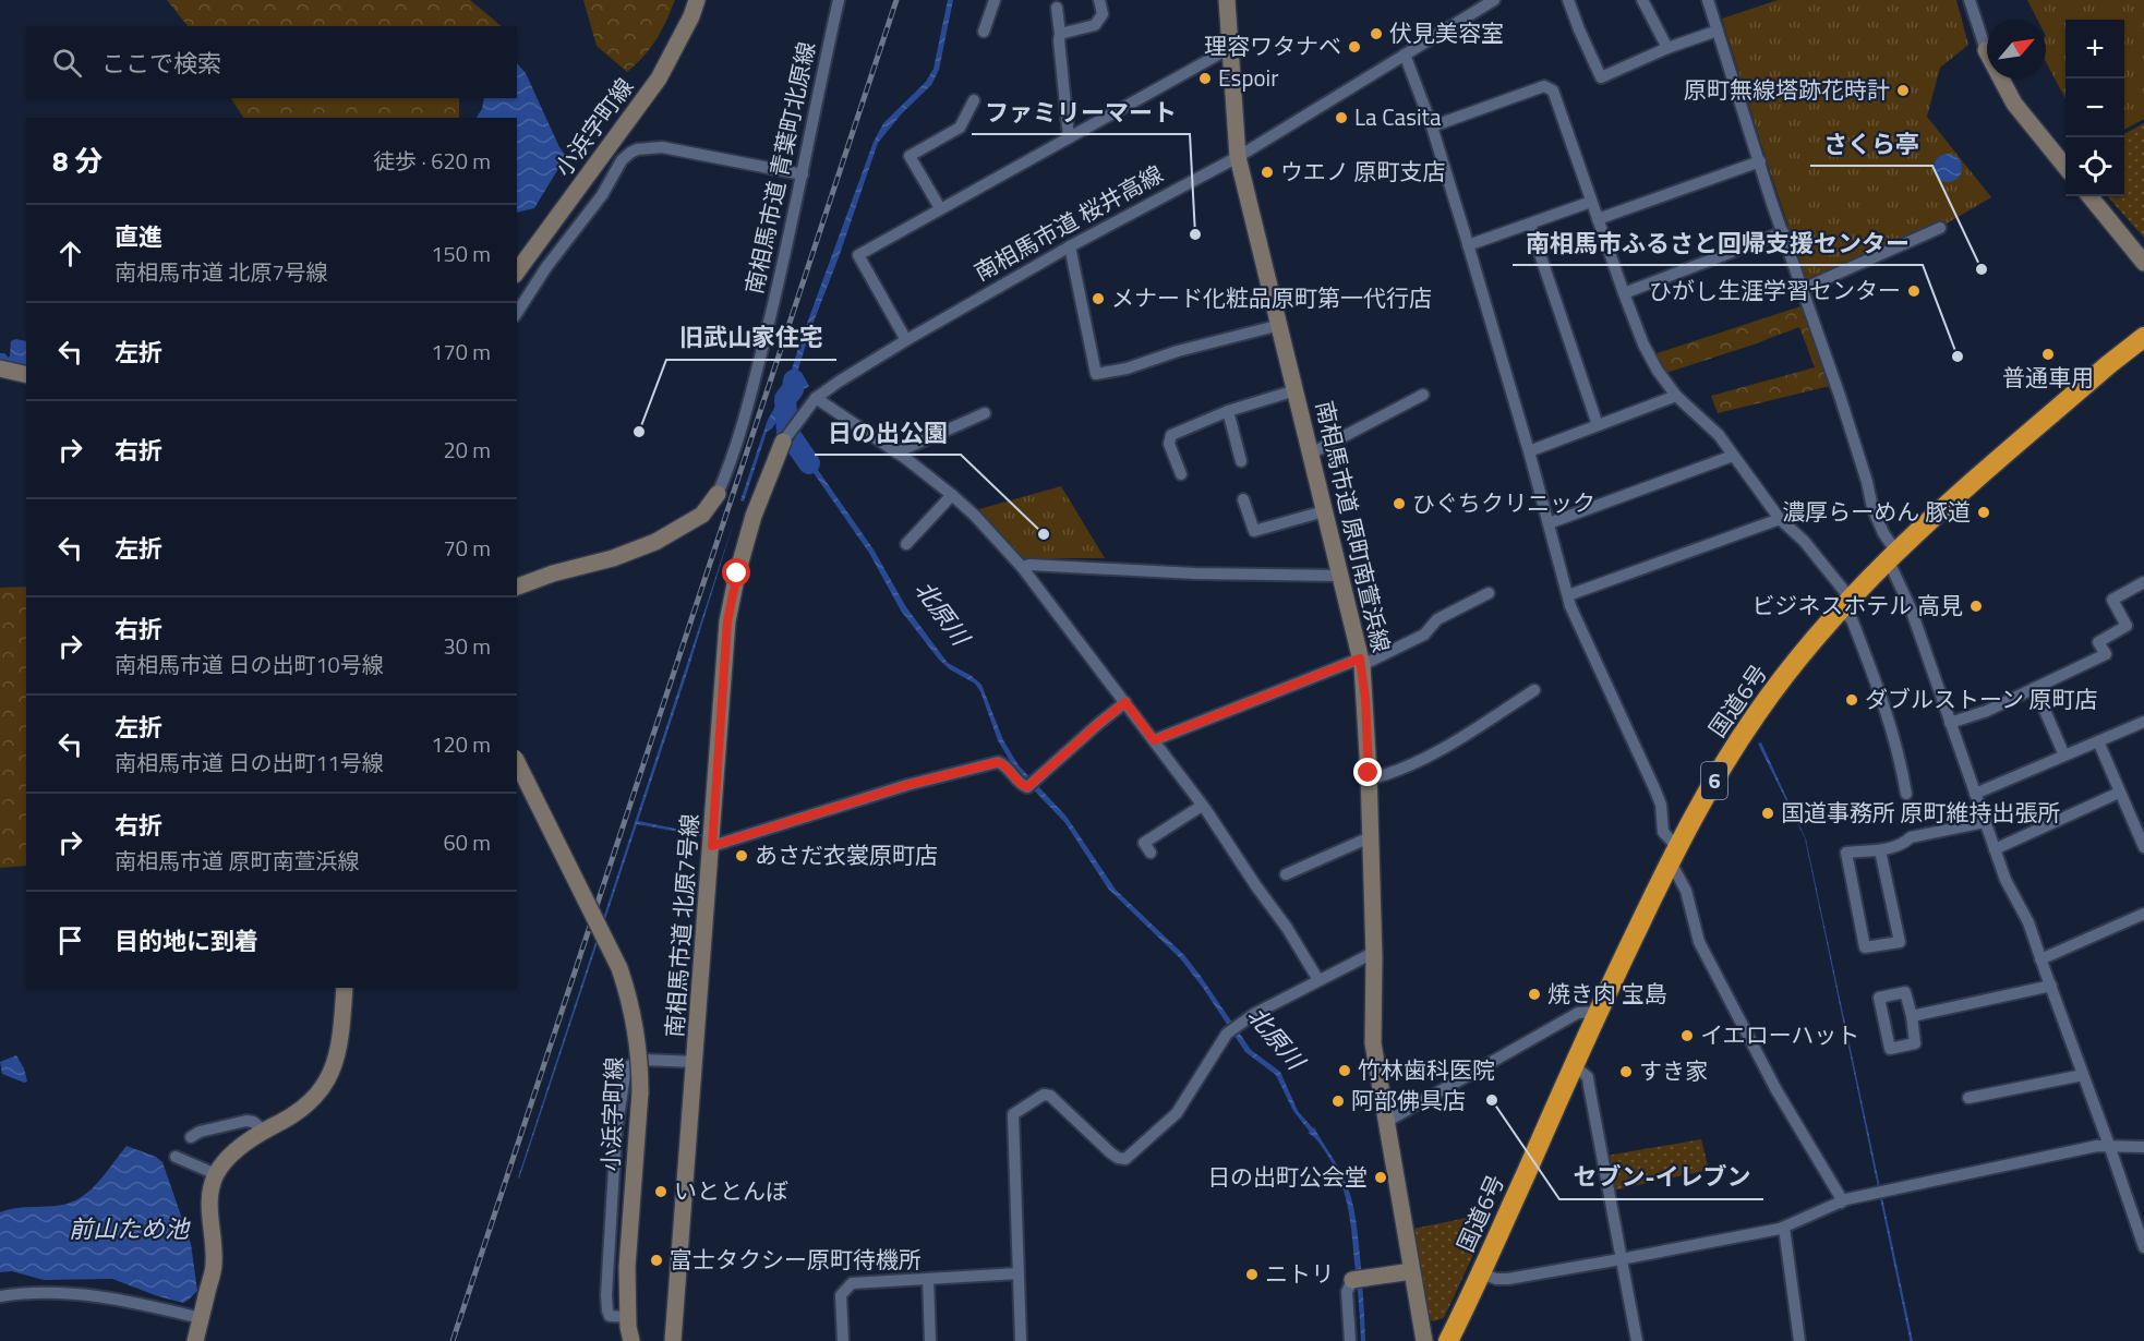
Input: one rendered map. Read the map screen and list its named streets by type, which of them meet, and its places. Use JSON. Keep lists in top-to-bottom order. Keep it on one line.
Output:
{"streets":{"highway":["国道6号","6"],"street":["小浜字町線","南相馬市道 青葉町北原線","南相馬市道 桜井高線","南相馬市道 原町南萱浜線","南相馬市道 北原7号線"]},"crossings":[["南相馬市道 桜井高線","南相馬市道 原町南萱浜線"],["南相馬市道 桜井高線","南相馬市道 北原7号線"]],"water":["北原川","前山ため池"],"places":["伏見美容室","理容ワタナベ","Espoir","原町無線塔跡花時計","La Casita","ウエノ 原町支店","ファミリーマート","さくら亭","ひがし生涯学習センター","メナード化粧品原町第一代行店","普通車用","南相馬市ふるさと回帰支援センター","旧武山家住宅","ひぐちクリニック","濃厚らーめん 豚道","日の出公園","ビジネスホテル 高見","ダブルストーン 原町店","国道事務所 原町維持出張所","あさだ衣裳原町店","焼き肉 宝島","イエローハット","竹林歯科医院","すき家","セブン-イレブン","阿部佛具店","日の出町公会堂","いととんぼ","富士タクシー原町待機所","ニトリ"],"north":"top right","page":{"map_buttons":["+","−"],"search":"ここで検索","heading":["8 分","徒歩 · 620 m"],"list":[["直進","南相馬市道 北原7号線","150 m"],["左折","170 m"],["右折","20 m"],["左折","70 m"],["右折","南相馬市道 日の出町10号線","30 m"],["左折","南相馬市道 日の出町11号線","120 m"],["右折","南相馬市道 原町南萱浜線","60 m"],"目的地に到着"]}}
